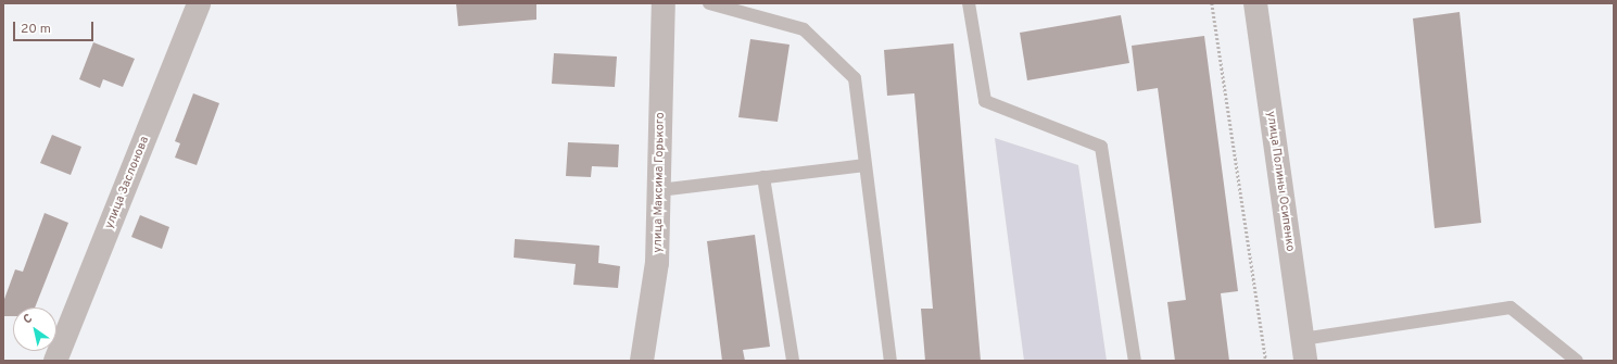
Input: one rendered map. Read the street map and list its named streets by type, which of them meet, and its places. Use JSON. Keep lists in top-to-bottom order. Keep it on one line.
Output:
{"streets":{"street":["улица Полины Осипенко","улица Заслонова","улица Максима Горького"]},"scale_bar":"20 m","north":"top left"}
